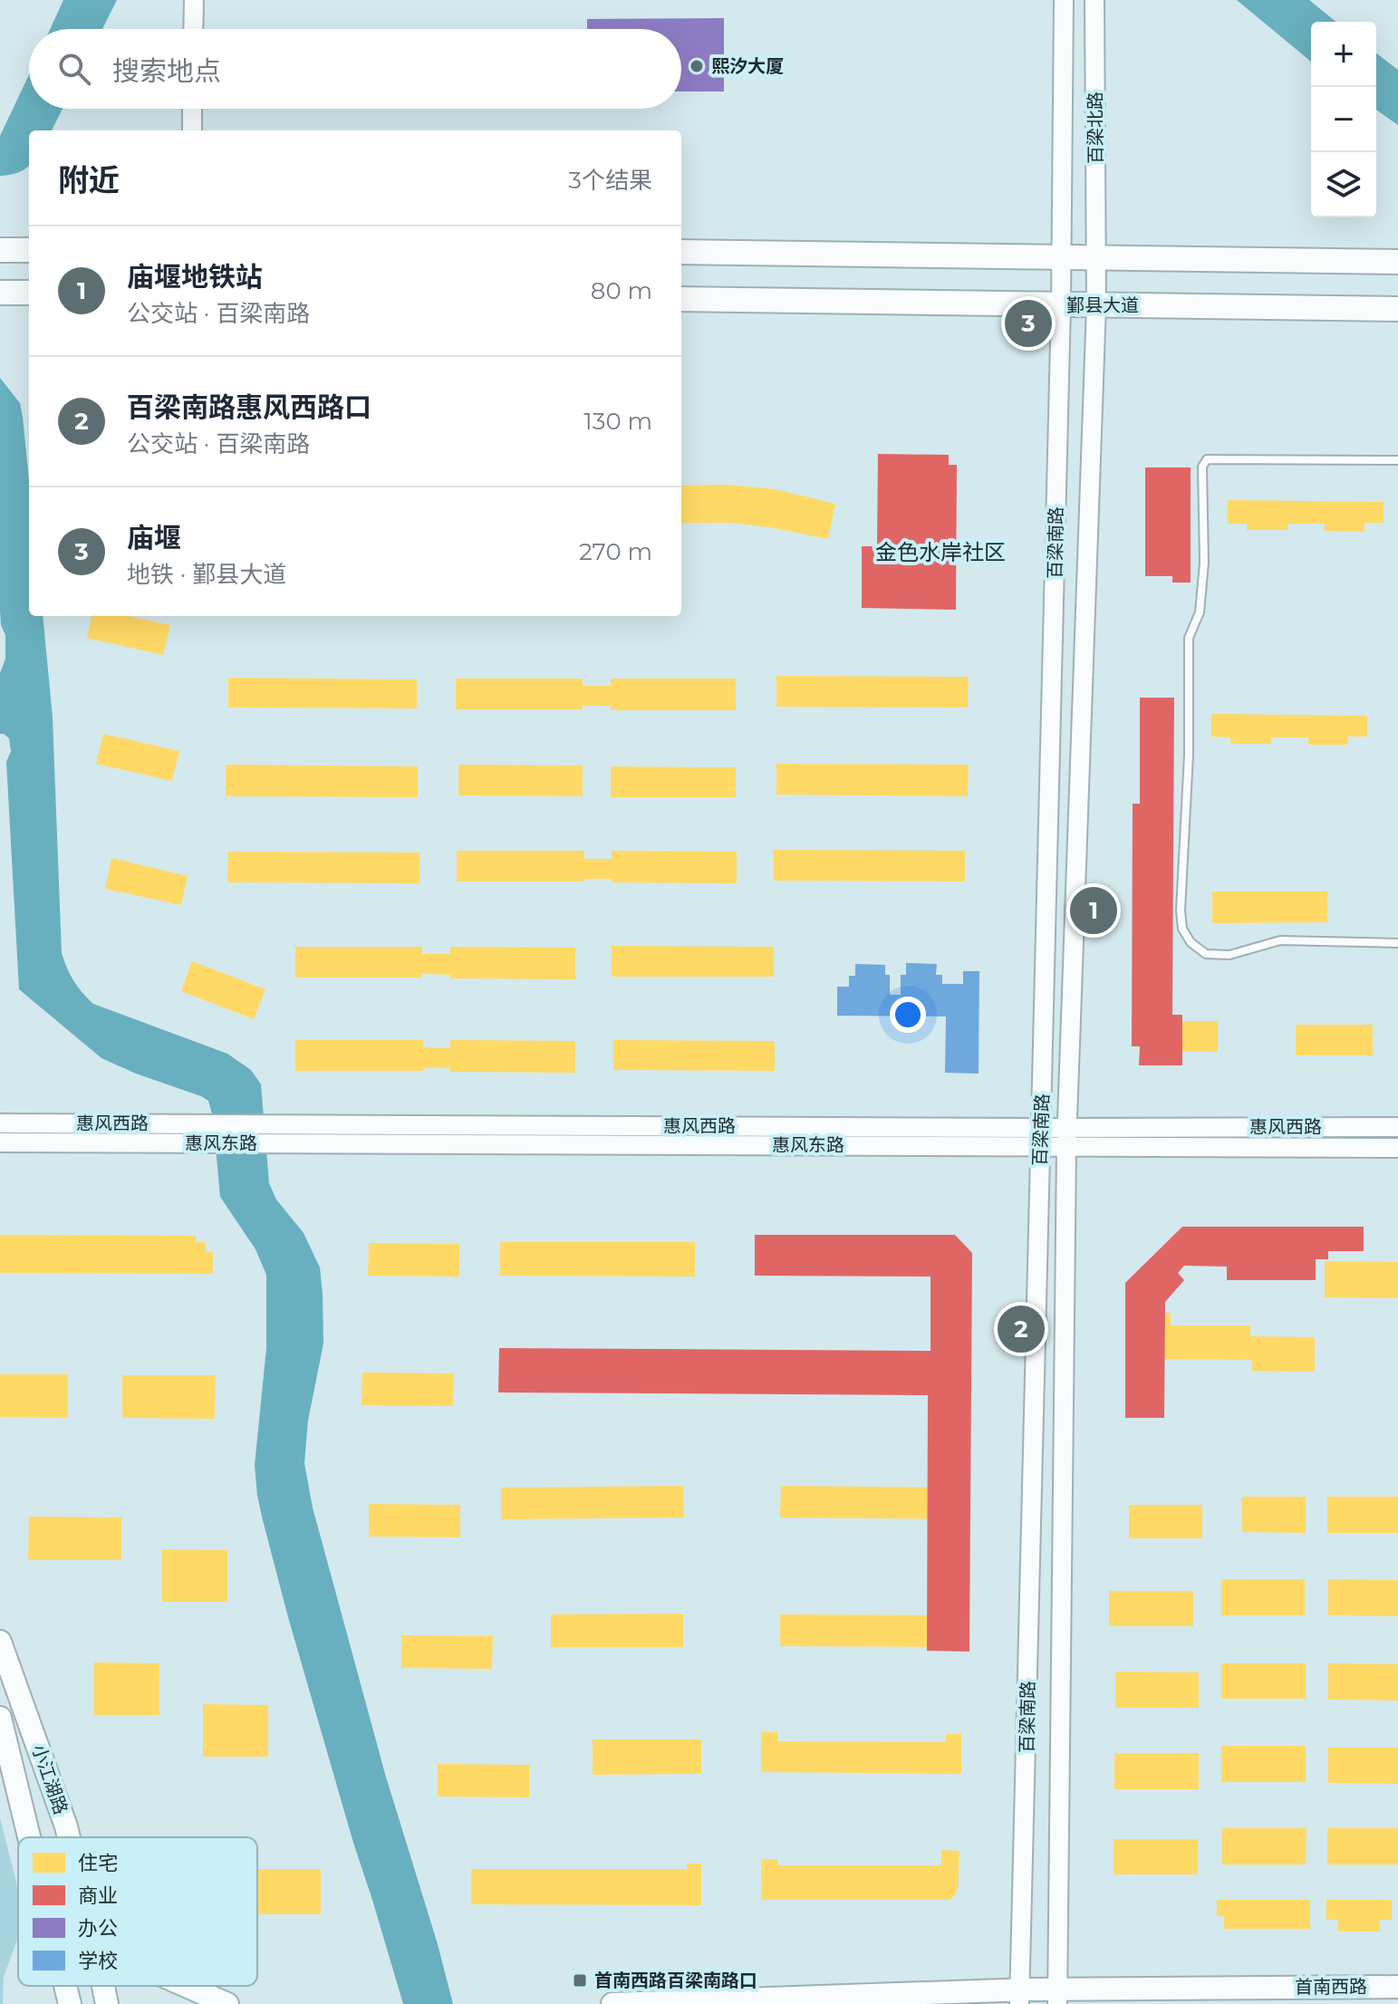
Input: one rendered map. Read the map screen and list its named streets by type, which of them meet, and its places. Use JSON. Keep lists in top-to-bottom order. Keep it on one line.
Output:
{"streets":{"main road":["鄞县大道","小江湖路","首南西路"],"street":["百梁北路","百梁南路","惠风西路","惠风东路"]},"crossings":[["百梁北路","百梁南路"],["鄞县大道","百梁南路"],["百梁南路","惠风西路"],["百梁南路","惠风东路"],["百梁南路","首南西路"],["惠风西路","惠风东路"]],"districts":["金色水岸社区"],"places":{"other":["熙汐大厦"],"transit":["首南西路百梁南路口"]},"legend":["住宅","商业","办公","学校"],"page":{"map_buttons":["+","−"],"search":"搜索地点","heading":["附近","3个结果"],"list":[{"mark":"1","name":"庙堰地铁站","note":"公交站 · 百梁南路","value":"80 m"},{"mark":"2","name":"百梁南路惠风西路口","note":"公交站 · 百梁南路","value":"130 m"},{"mark":"3","name":"庙堰","note":"地铁 · 鄞县大道","value":"270 m"}],"pins":["3","1","2"]}}
